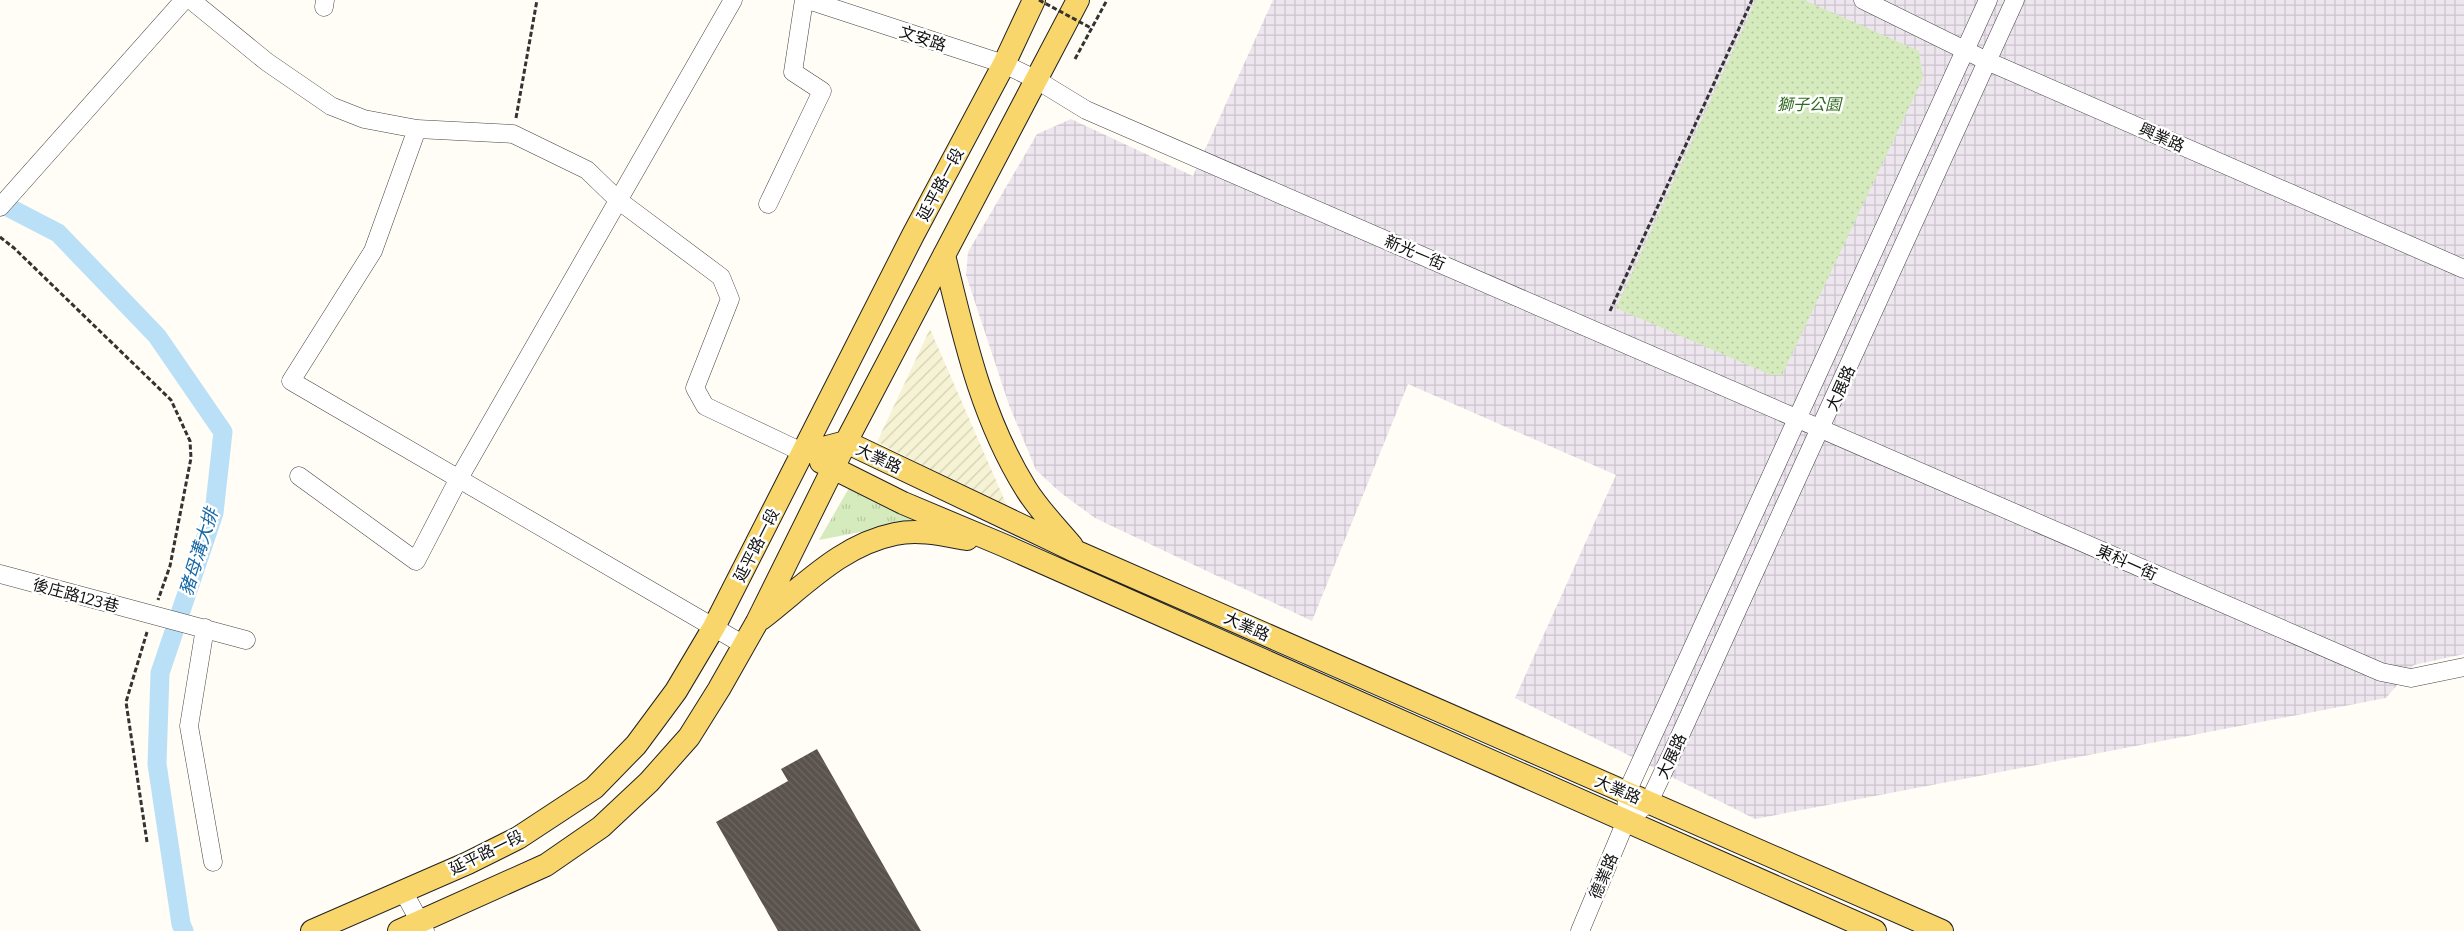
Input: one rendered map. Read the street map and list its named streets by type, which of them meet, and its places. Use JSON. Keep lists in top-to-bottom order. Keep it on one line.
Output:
{"streets":{"main road":["延平路一段","大業路"],"street":["文安路","興業路","新光一街","大展路","東科一街","後庄路123巷","德業路"]},"crossings":[["文安路","延平路一段"],["文安路","新光一街"],["興業路","大展路"],["延平路一段","大業路"],["新光一街","大展路"],["新光一街","東科一街"],["大展路","大業路"],["大展路","東科一街"],["大展路","德業路"],["大業路","德業路"]],"water":["豬母溝大排"],"parks":["獅子公園"]}
